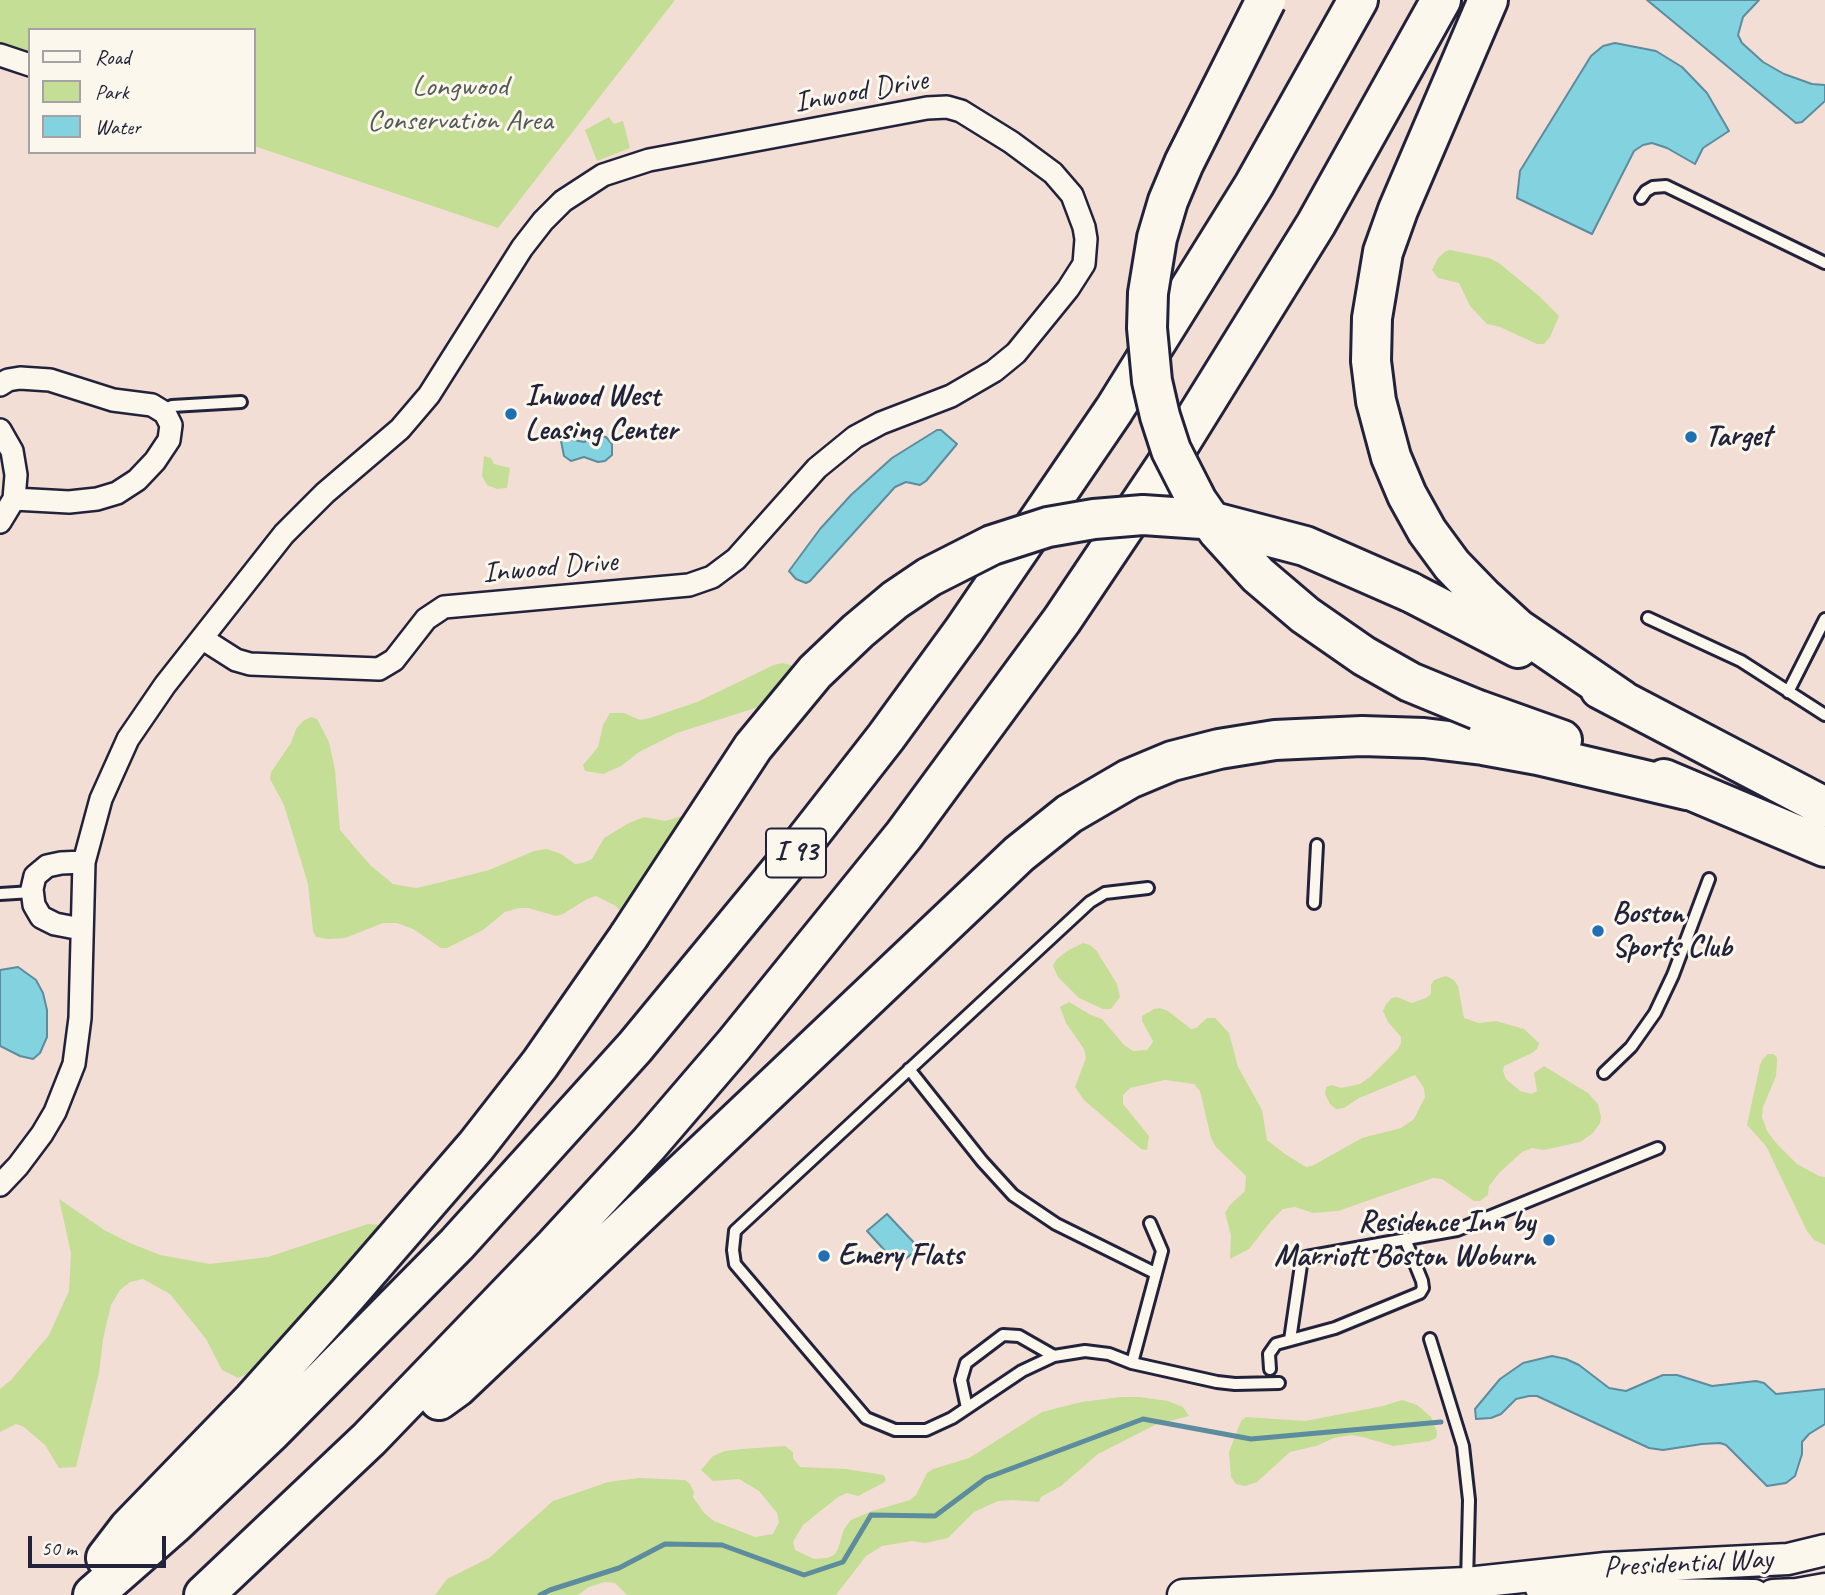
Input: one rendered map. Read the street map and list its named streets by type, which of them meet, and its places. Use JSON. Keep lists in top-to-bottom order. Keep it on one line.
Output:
{"streets":{"highway":["I 93"],"street":["Inwood Drive","Presidential Way"]},"parks":["Longwood Conservation Area"],"places":["Inwood West Leasing Center","Target","Boston Sports Club","Residence Inn by Marriott Boston Woburn","Emery Flats"],"legend":["Road","Park","Water"],"scale_bar":"50 m"}
